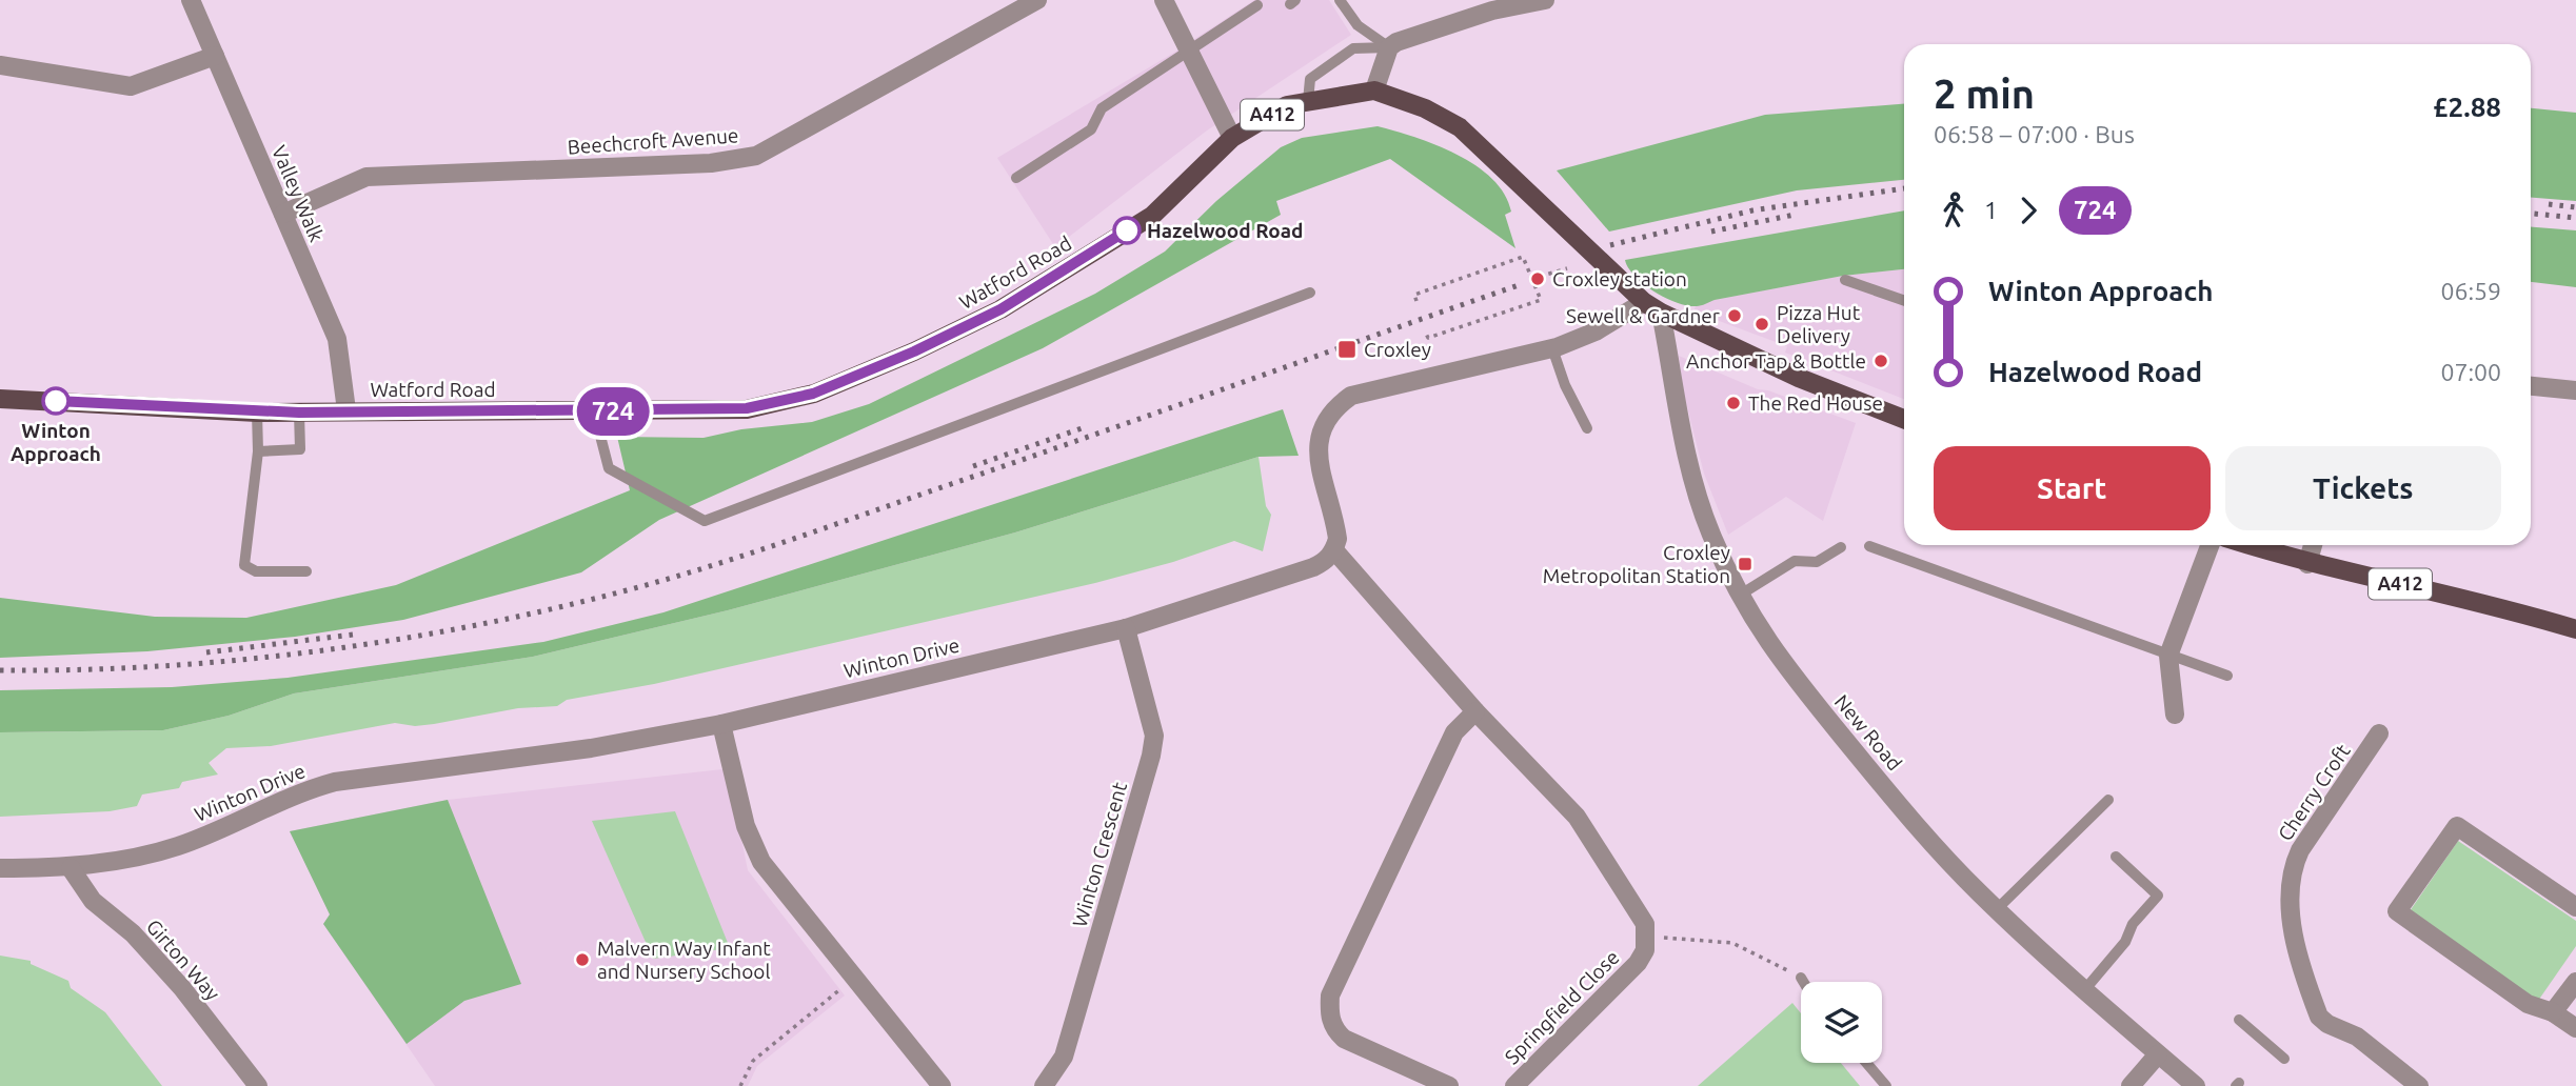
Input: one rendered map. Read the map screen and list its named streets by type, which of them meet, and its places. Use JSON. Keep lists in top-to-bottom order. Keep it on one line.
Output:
{"streets":{"main road":["A412","Watford Road"],"street":["Beechcroft Avenue","Valley Walk","Winton Drive","New Road","Cherry Croft","Winton Crescent","Girton Way","Springfield Close"]},"crossings":[["Beechcroft Avenue","Valley Walk"],["Valley Walk","Watford Road"],["Watford Road","New Road"],["Winton Drive","Winton Crescent"],["Winton Drive","Girton Way"]],"places":{"other":["Hazelwood Road","Croxley station","Sewell & Gardner","Pizza Hut Delivery","Anchor Tap & Bottle","Winton Approach","The Red House","Malvern Way Infant and Nursery School"],"transit":["Croxley","Croxley Metropolitan Station"]},"lines":["bus line 724"],"page":{"on_map":"724","heading":["2 min","06:58 – 07:00 · Bus","£2.88"],"legs":["1","724"],"list":[{"name":"Winton Approach","value":"06:59"},{"name":"Hazelwood Road","value":"07:00"}],"buttons":["Start","Tickets"]}}
